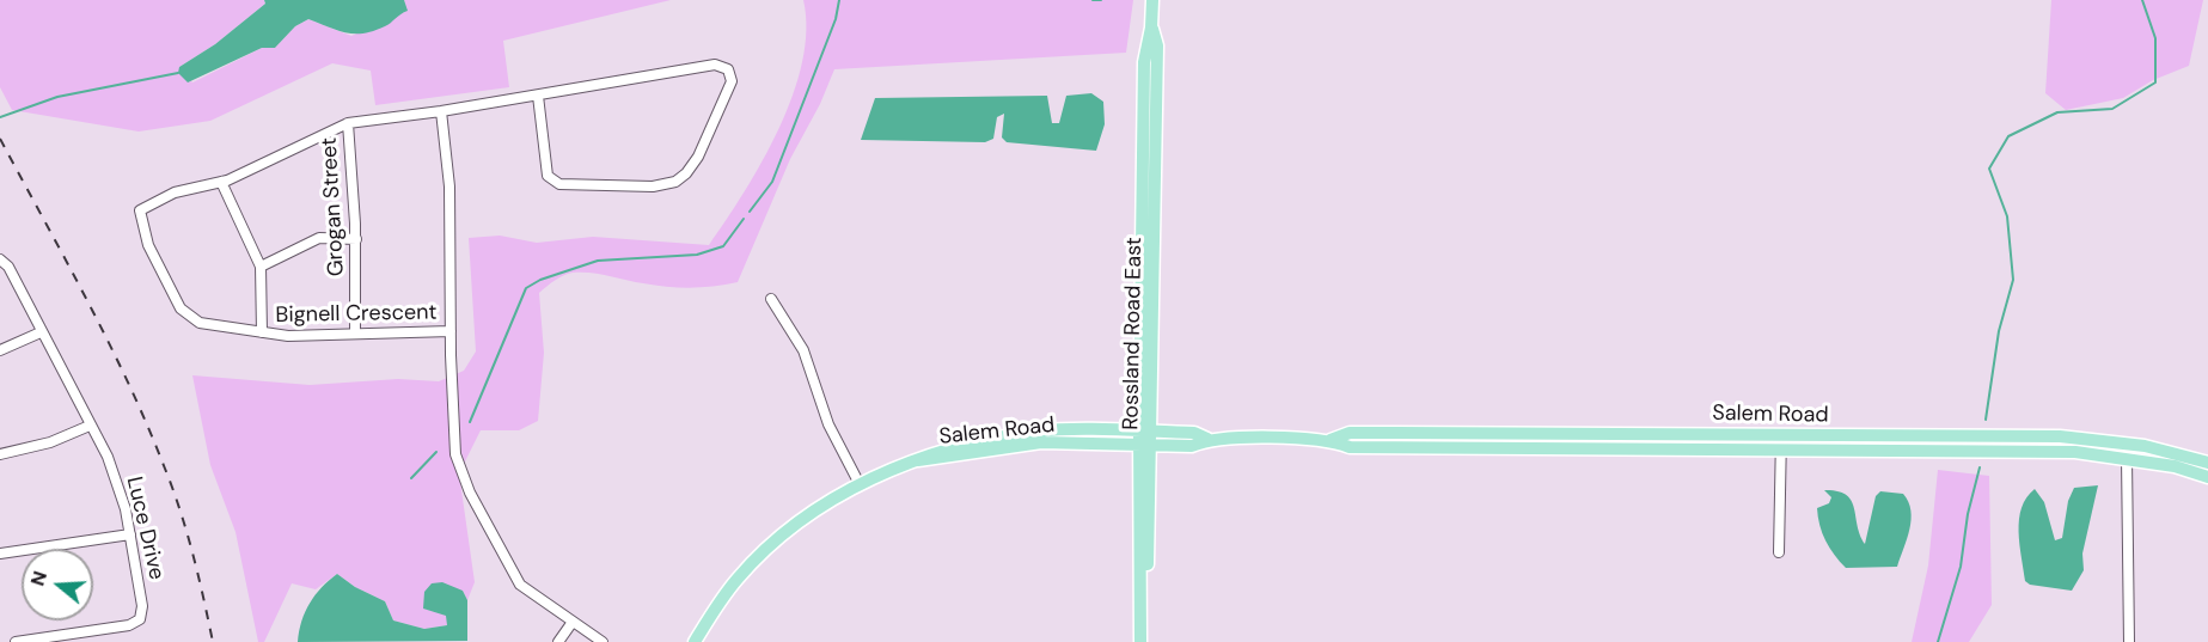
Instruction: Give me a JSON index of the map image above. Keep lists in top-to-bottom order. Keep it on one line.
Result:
{"streets":{"main road":["Rossland Road East","Salem Road"],"street":["Grogan Street","Bignell Crescent","Luce Drive"]},"crossings":[["Grogan Street","Bignell Crescent"],["Rossland Road East","Salem Road"]],"north":"left"}
